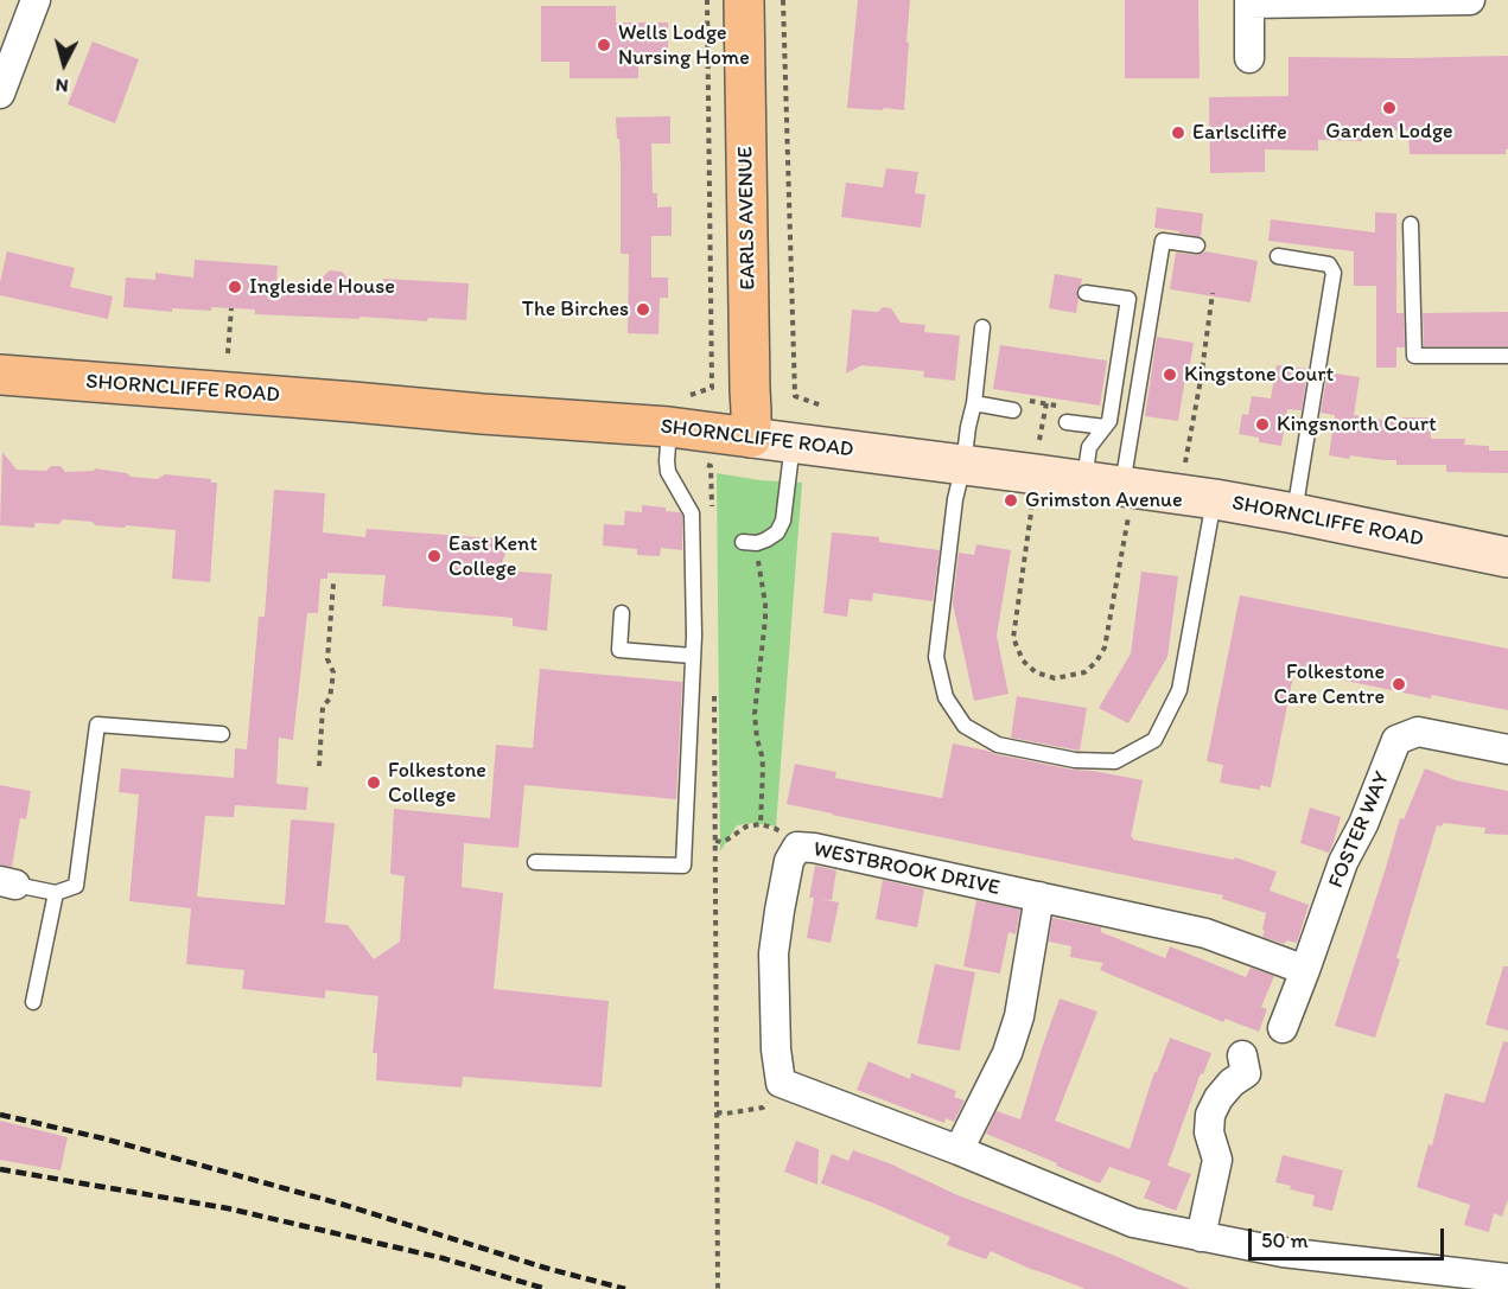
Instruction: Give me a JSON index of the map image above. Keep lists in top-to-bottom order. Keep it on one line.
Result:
{"streets":{"highway":["EARLS AVENUE","SHORNCLIFFE ROAD"],"street":["FOSTER WAY","WESTBROOK DRIVE"]},"crossings":[["EARLS AVENUE","SHORNCLIFFE ROAD"],["FOSTER WAY","WESTBROOK DRIVE"]],"places":["Wells Lodge Nursing Home","Garden Lodge","Earlscliffe","Ingleside House","The Birches","Kingstone Court","Kingsnorth Court","Grimston Avenue","East Kent College","Folkestone Care Centre","Folkestone College"],"scale_bar":"50 m","north":"bottom"}
